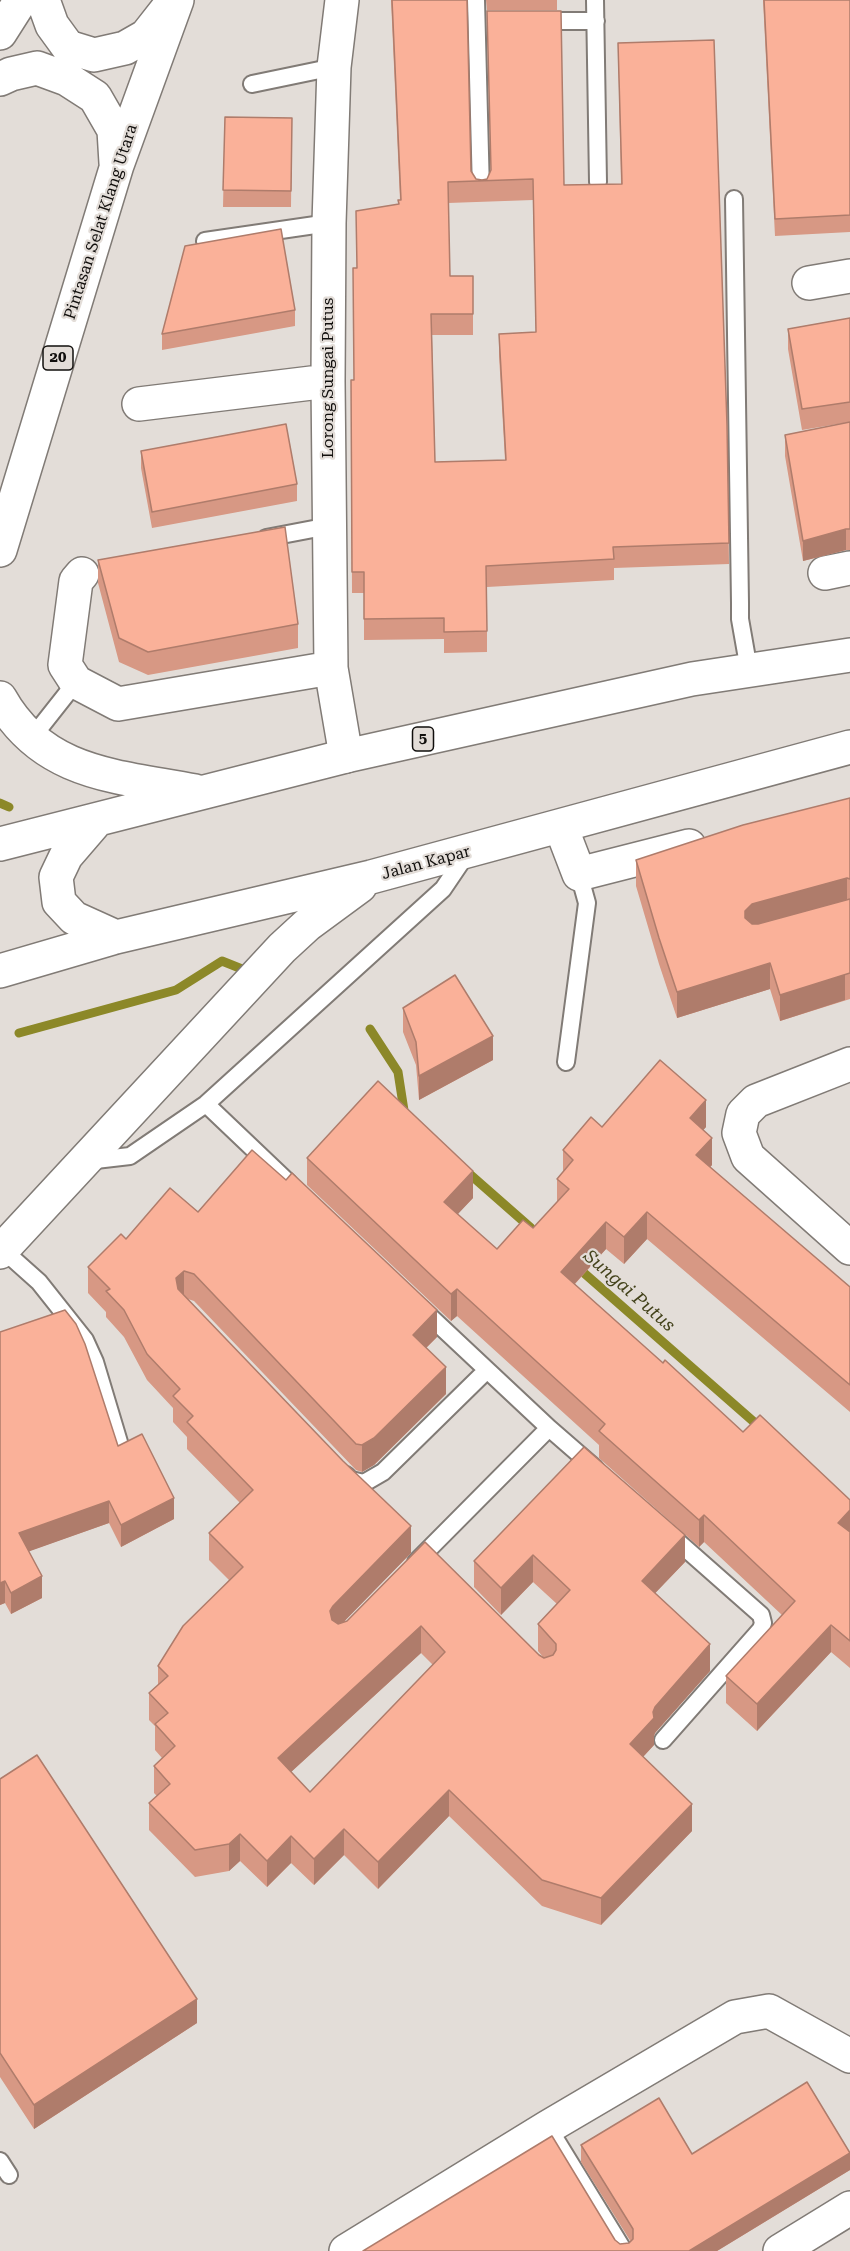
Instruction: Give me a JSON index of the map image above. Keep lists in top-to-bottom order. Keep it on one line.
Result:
{"streets":{"main road":["Pintasan Selat Klang Utara","20","Lorong Sungai Putus","5","Jalan Kapar"]},"crossings":[["Lorong Sungai Putus","5"]],"water":["Sungai Putus"]}
